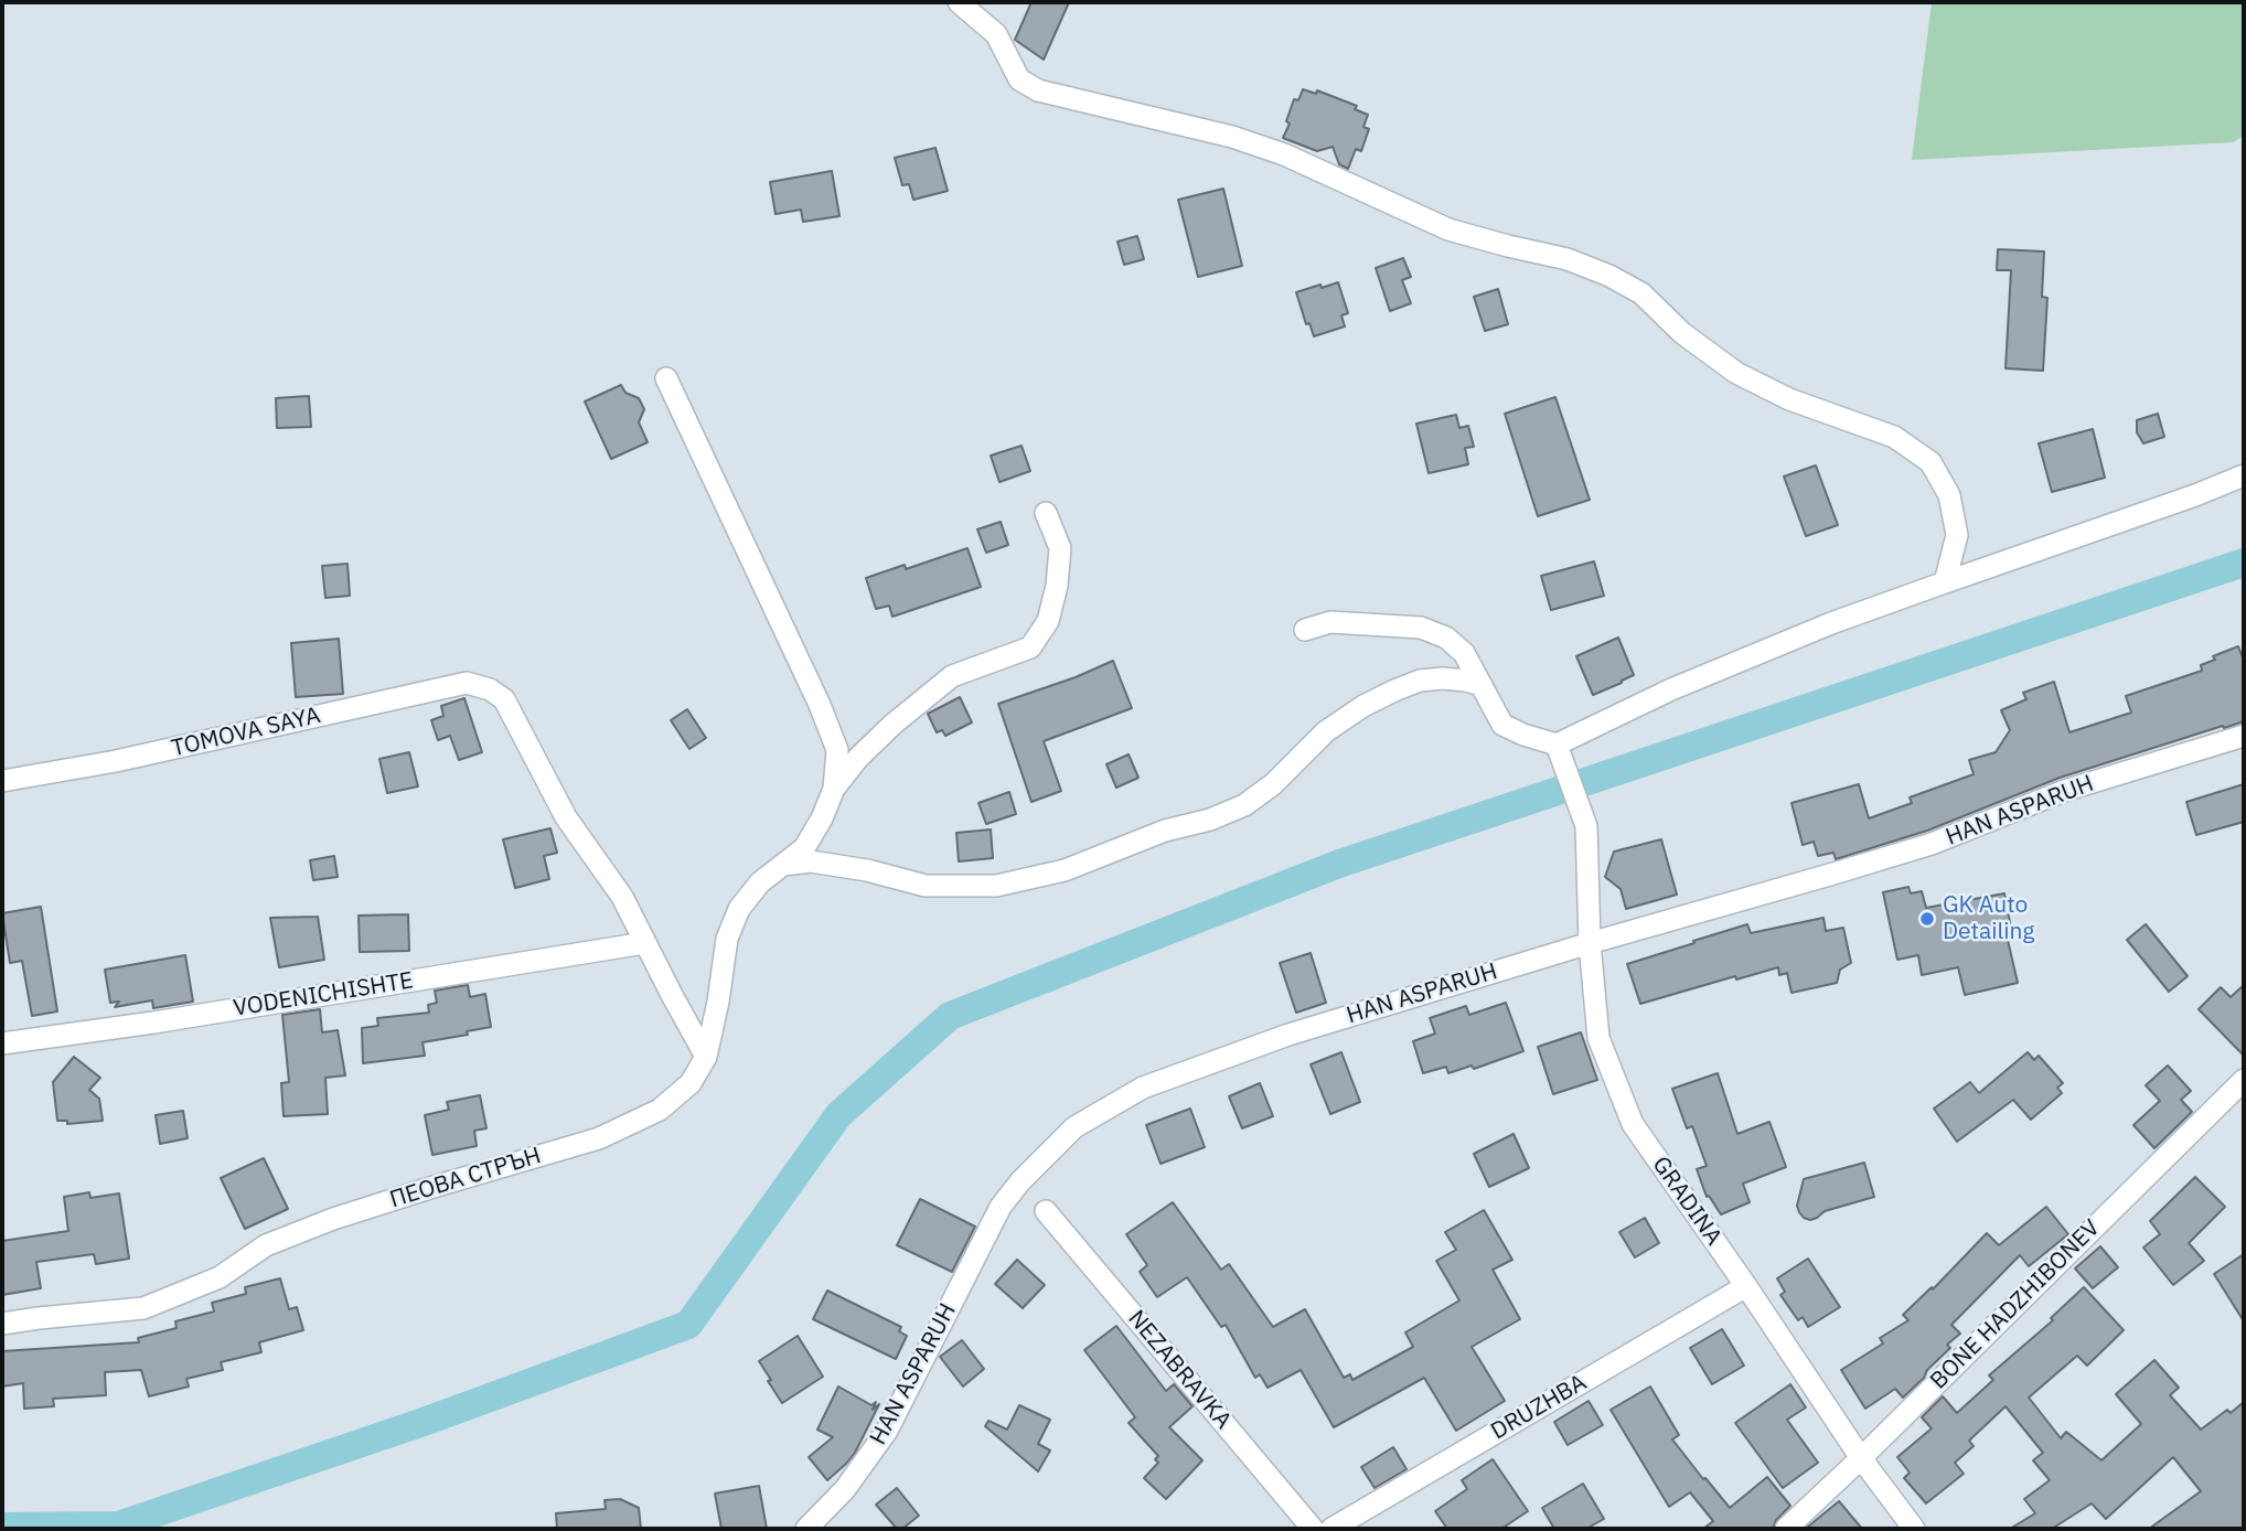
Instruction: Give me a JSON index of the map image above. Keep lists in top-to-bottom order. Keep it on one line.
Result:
{"streets":{"street":["TOMOVA SAYA","HAN ASPARUH","VODENICHISHTE","ПЕОВА СТРЪН","GRADINA","BONE HADZHIBONEV","NEZABRAVKA","DRUZHBA"]},"crossings":[["TOMOVA SAYA","VODENICHISHTE"],["HAN ASPARUH","GRADINA"],["GRADINA","BONE HADZHIBONEV"],["GRADINA","DRUZHBA"]],"places":["GK Auto Detailing"]}
